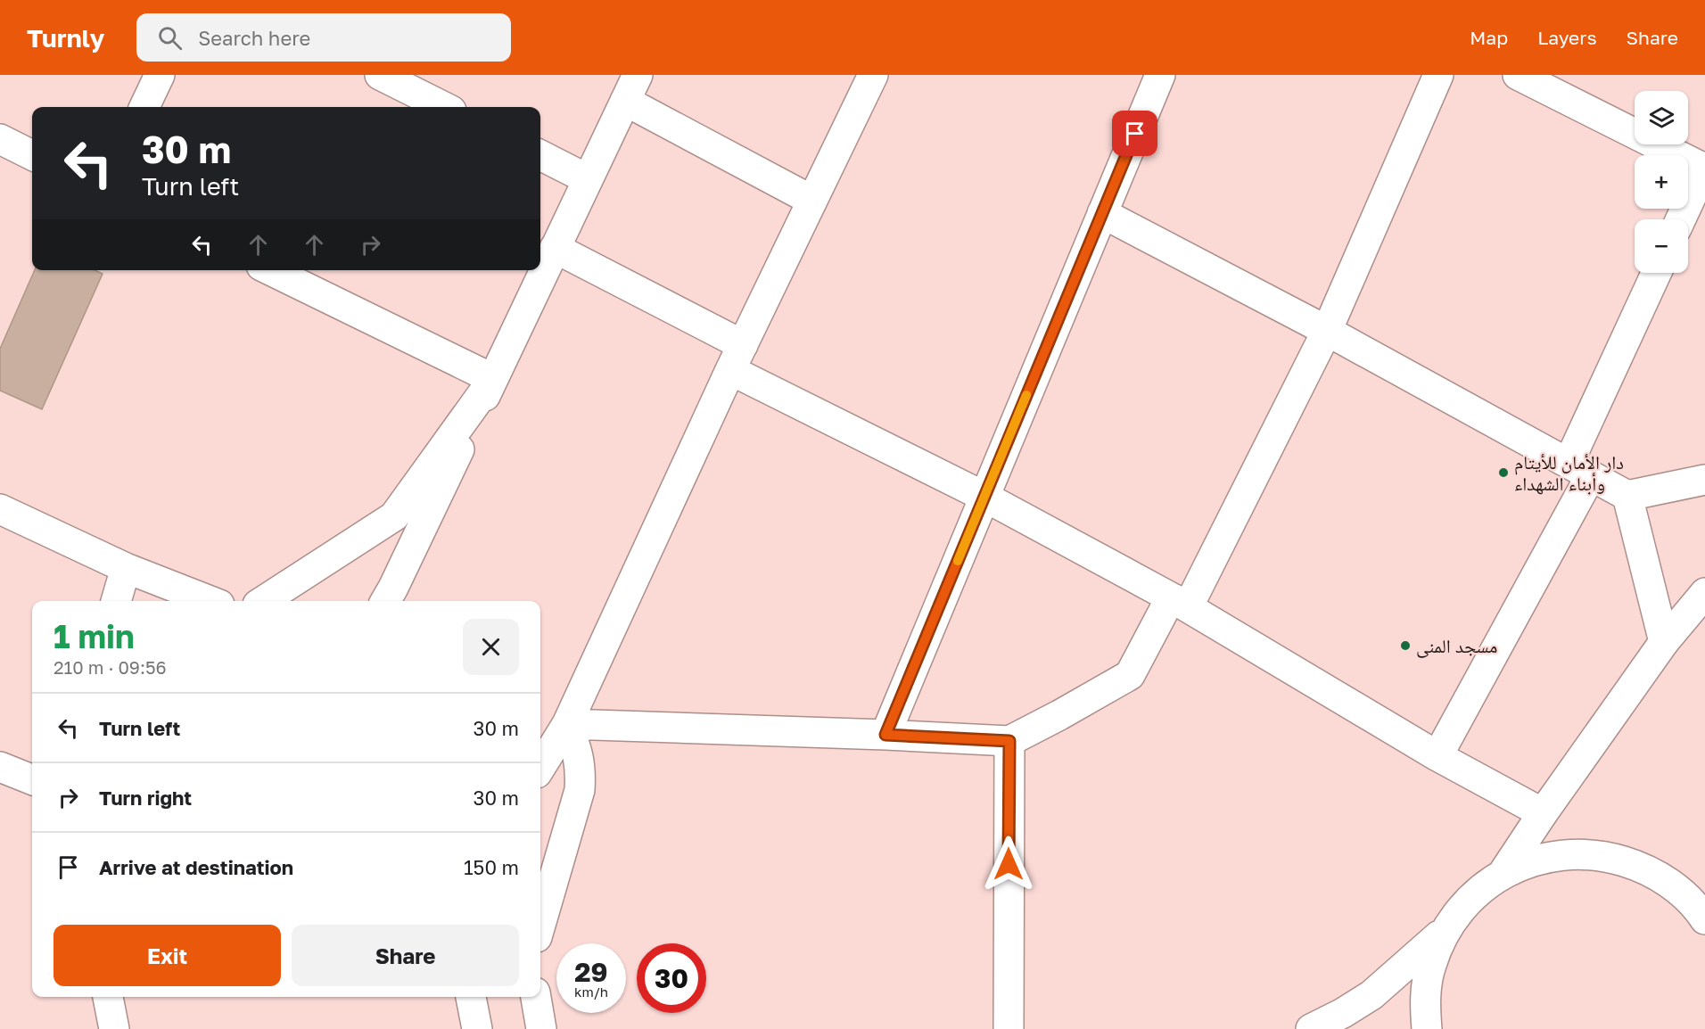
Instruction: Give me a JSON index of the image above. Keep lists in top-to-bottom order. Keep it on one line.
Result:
{"places":["دار الأمان للأيتام وأبناء الشهداء","مسجد المنى"],"page":{"header":"Turnly","search":"Search here","nav":["Map","Layers","Share"],"map_buttons":["+","−"],"turn":["30 m","Turn left"],"heading":["1 min","210 m · 09:56"],"list":[{"name":"Turn left","value":"30 m"},{"name":"Turn right","value":"30 m"},{"name":"Arrive at destination","value":"150 m"}],"buttons":["Exit","Share"],"speed":"29 km/h","limit":"30"}}
